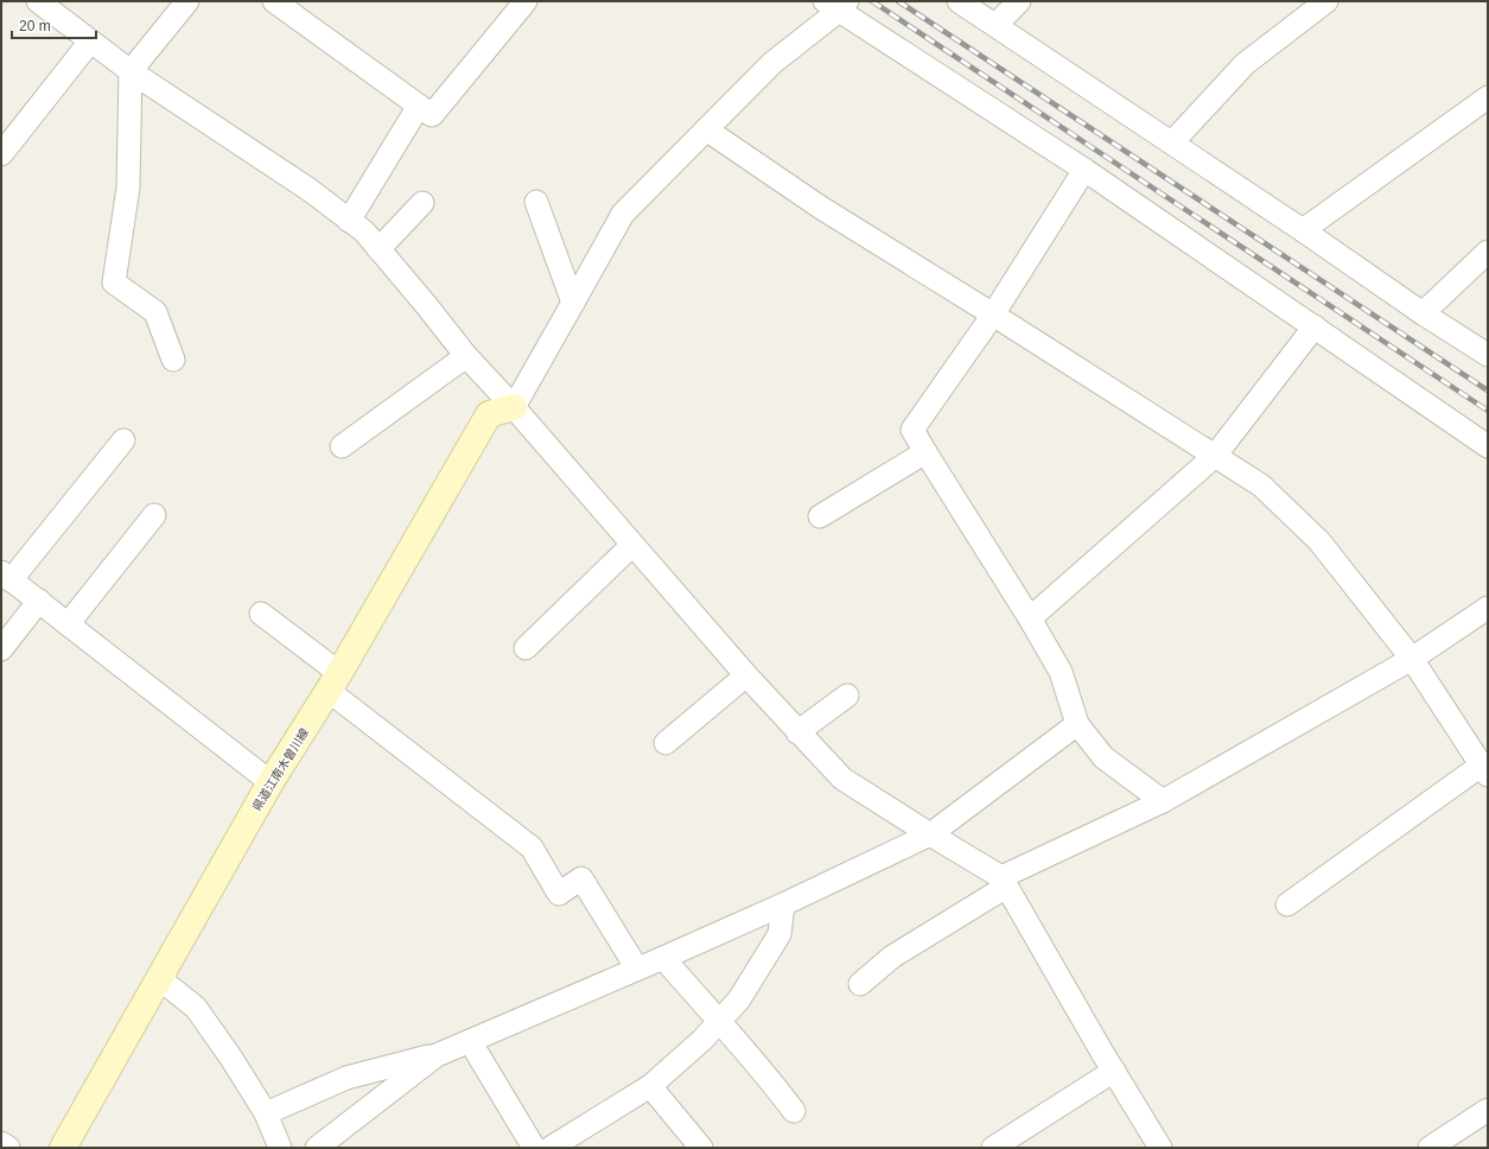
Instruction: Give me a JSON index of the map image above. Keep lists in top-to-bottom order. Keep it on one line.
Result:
{"streets":{"main road":["県道江南木曽川線"]},"scale_bar":"20 m"}
